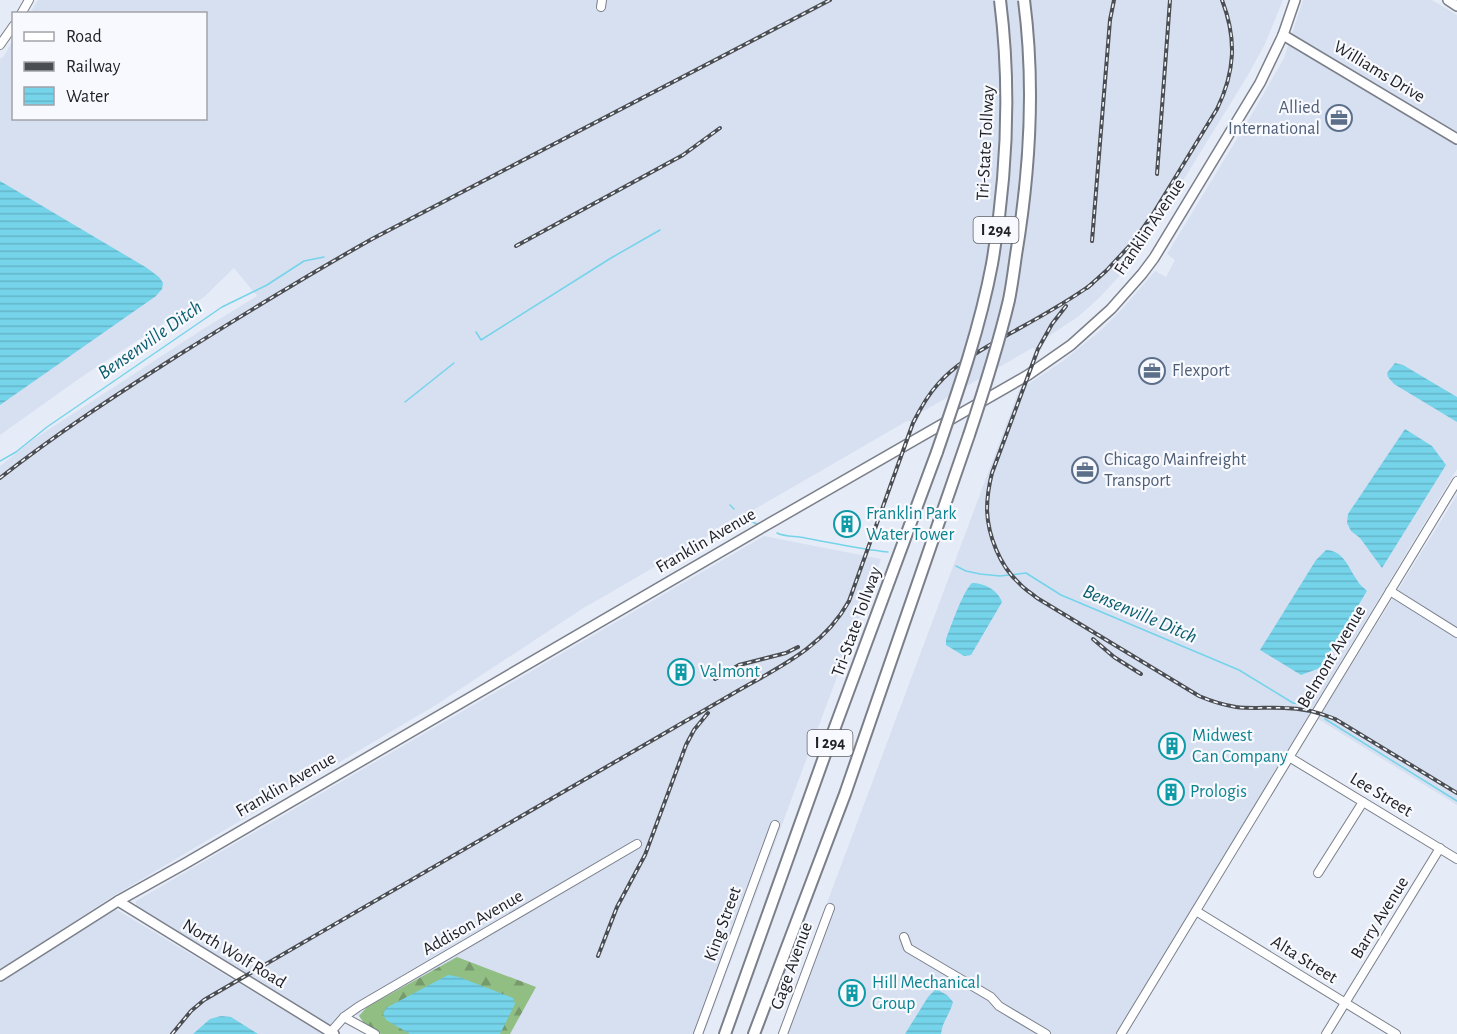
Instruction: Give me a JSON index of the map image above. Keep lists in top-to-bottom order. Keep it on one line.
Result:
{"streets":{"highway":["Tri-State Tollway","I 294"],"main road":["Williams Drive","Franklin Avenue","North Wolf Road"],"street":["Belmont Avenue","Lee Street","Barry Avenue","Addison Avenue","King Street","Alta Street","Gage Avenue"]},"crossings":[["Williams Drive","Franklin Avenue"],["Franklin Avenue","North Wolf Road"],["Belmont Avenue","Lee Street"],["Belmont Avenue","Alta Street"],["Lee Street","Barry Avenue"],["Barry Avenue","Alta Street"],["Addison Avenue","North Wolf Road"]],"water":["Bensenville Ditch"],"places":{"office":["Allied International","Flexport","Chicago Mainfreight Transport"],"building":["Franklin Park Water Tower","Valmont","Midwest Can Company","Prologis","Hill Mechanical Group"]},"legend":["Road","Railway","Water"]}
